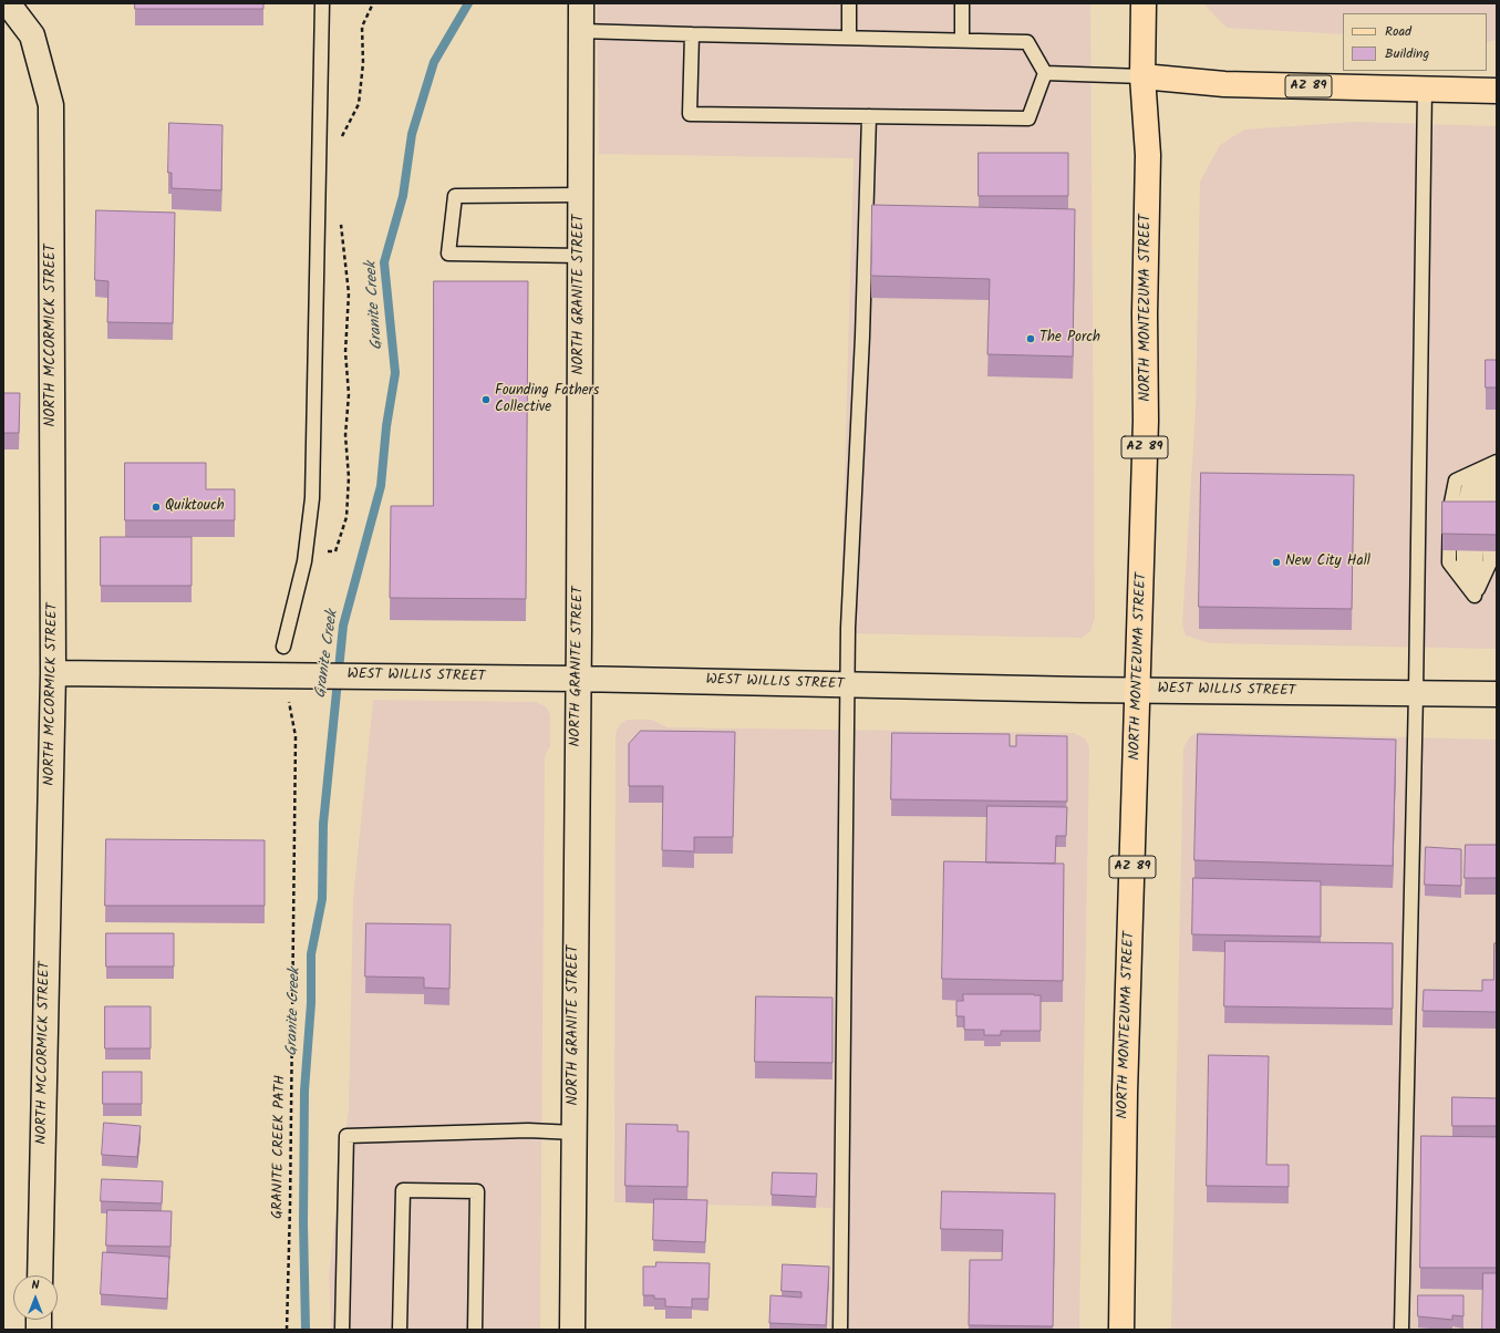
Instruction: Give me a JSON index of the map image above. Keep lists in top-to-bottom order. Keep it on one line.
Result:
{"streets":{"main road":["AZ 89","NORTH MONTEZUMA STREET"],"street":["NORTH GRANITE STREET","NORTH MCCORMICK STREET","WEST WILLIS STREET"],"path":["GRANITE CREEK PATH"]},"crossings":[["AZ 89","NORTH MONTEZUMA STREET"],["NORTH GRANITE STREET","WEST WILLIS STREET"],["NORTH MONTEZUMA STREET","WEST WILLIS STREET"],["NORTH MCCORMICK STREET","WEST WILLIS STREET"]],"water":["Granite Creek"],"places":["The Porch","Founding Fathers Collective","Quiktouch","New City Hall"],"legend":["Road","Building"],"north":"top"}
